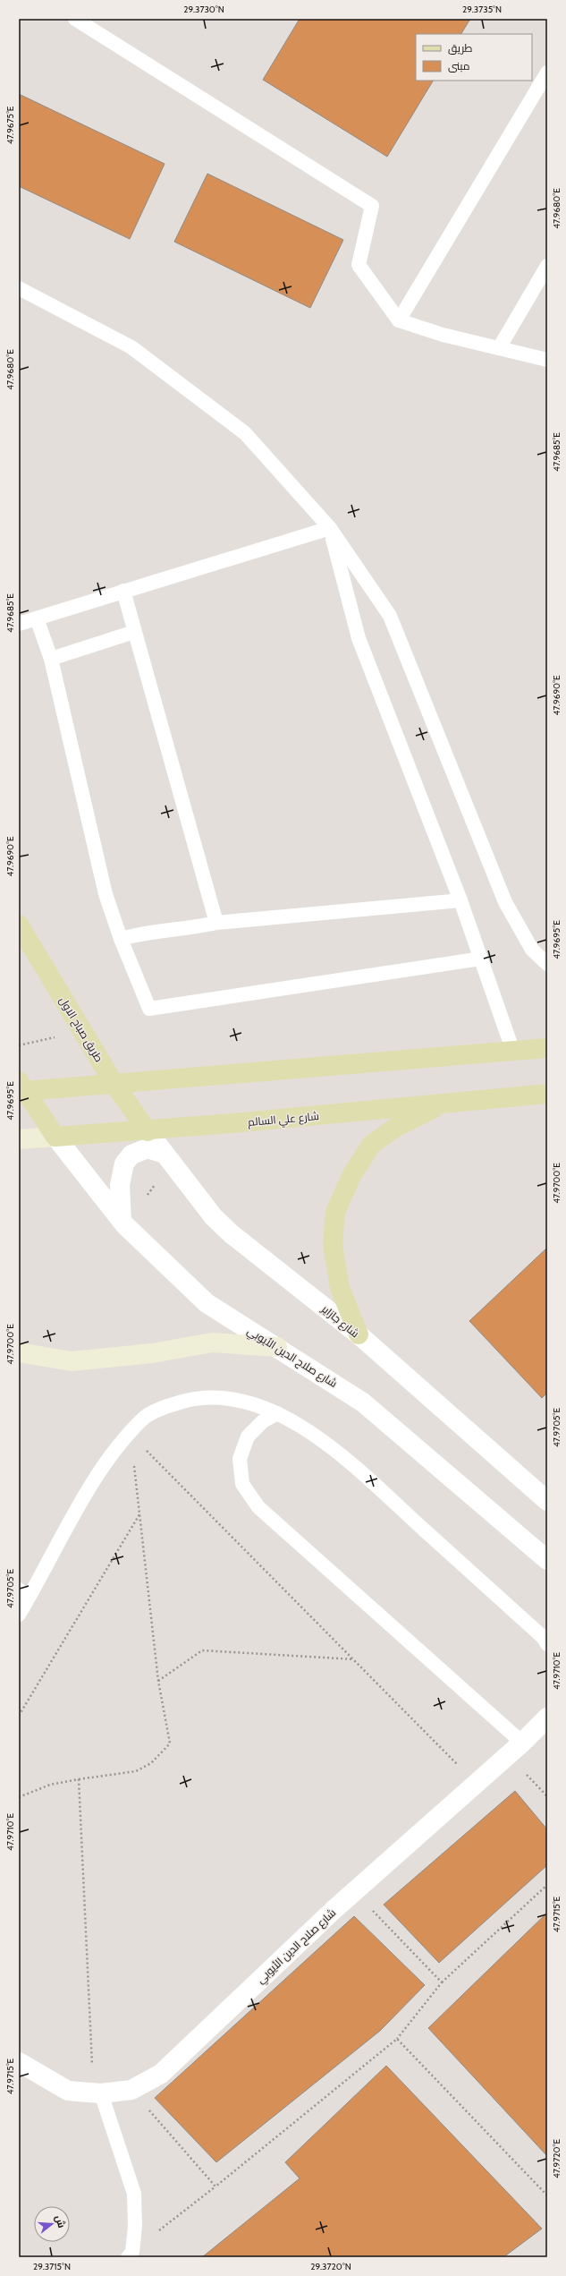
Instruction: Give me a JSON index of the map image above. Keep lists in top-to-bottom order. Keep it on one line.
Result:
{"streets":{"main road":["طريق صباح الاول","شارع علي السالم"],"street":["شارع جازاير","شارع صلاح الدين الأيوبي"]},"crossings":[["طريق صباح الاول","شارع علي السالم"],["طريق صباح الاول","شارع جازاير"],["شارع علي السالم","شارع جازاير"],["شارع علي السالم","شارع صلاح الدين الأيوبي"]],"legend":["طريق","مبنى"],"north":"right","coordinates":["29.3730°N","29.3735°N","47.9675°E","47.9680°E","47.9685°E","47.9690°E","47.9695°E","47.9700°E","47.9705°E","47.9710°E","47.9715°E","47.9720°E","29.3715°N","29.3720°N"]}
